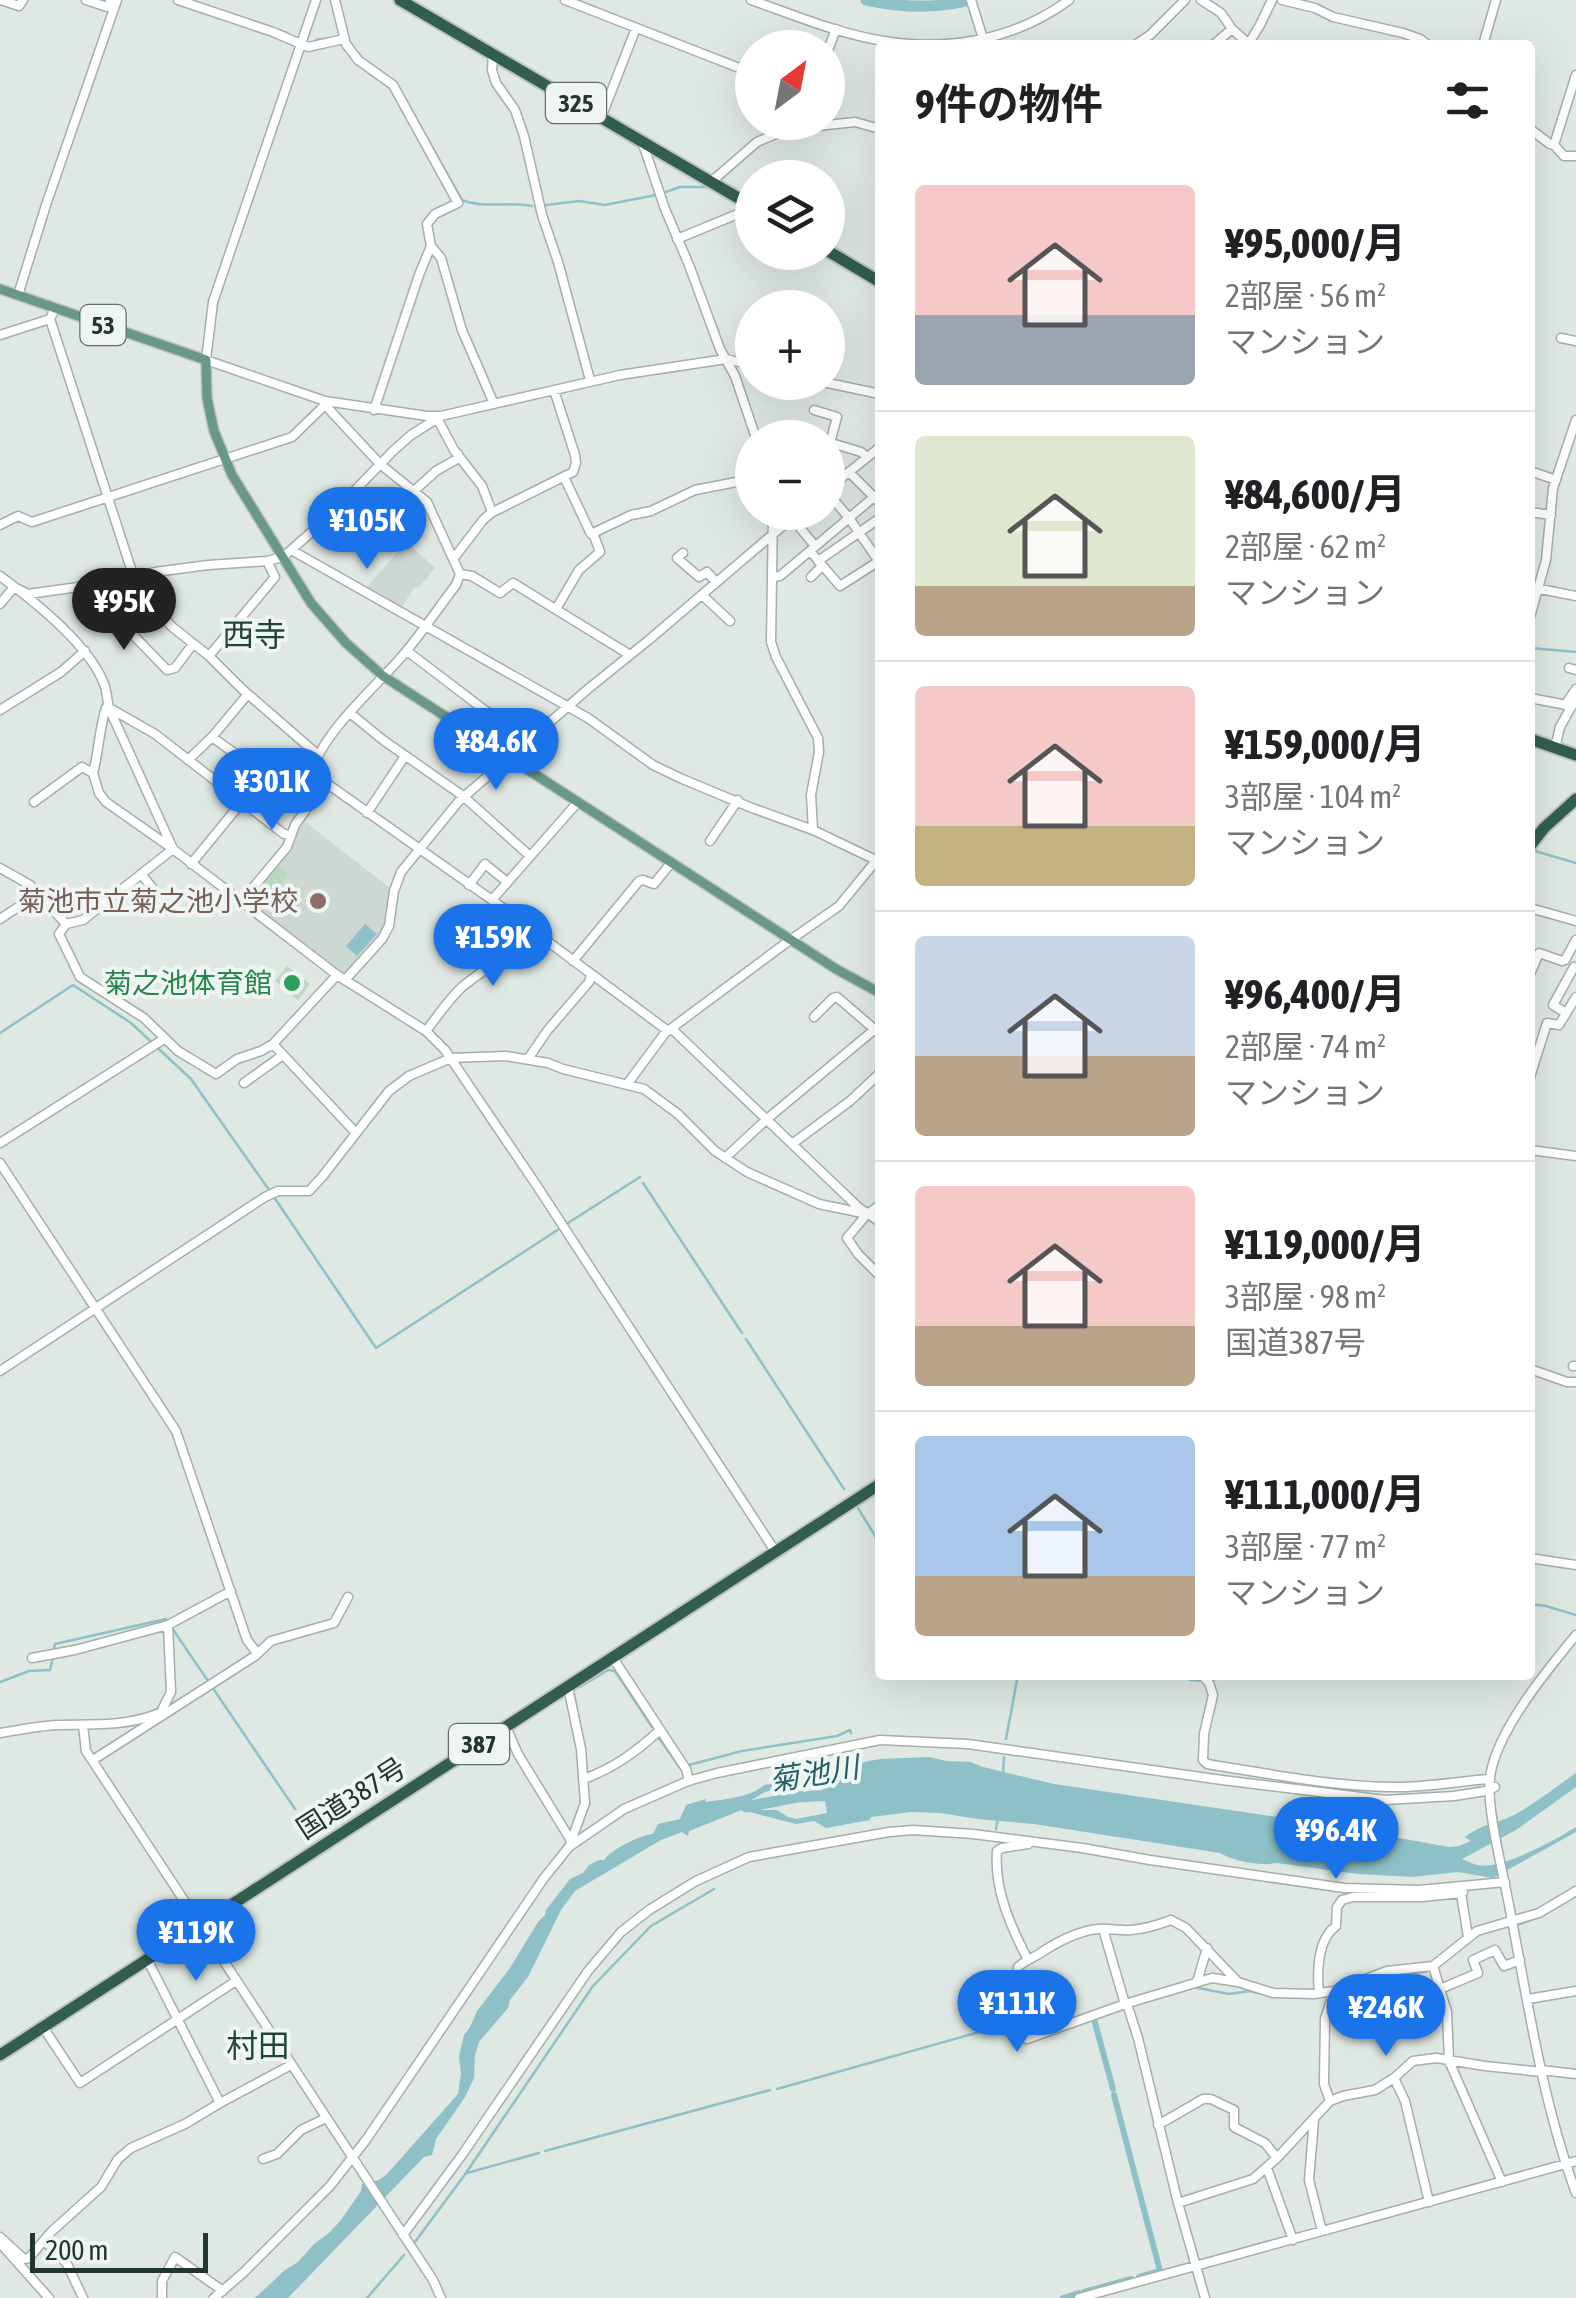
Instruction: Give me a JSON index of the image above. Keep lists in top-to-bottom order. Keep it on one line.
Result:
{"streets":{"highway":["325","387","国道387号"],"main road":["53"]},"districts":["西寺","村田"],"water":["菊池川"],"places":["菊池市立菊之池小学校","菊之池体育館"],"scale_bar":"200 m","north":"top right","page":{"map_buttons":["+","−"],"heading":"9件の物件","list":[{"name":"¥95,000/月","note":"2部屋 · 56 m² · マンション"},{"name":"¥84,600/月","note":"2部屋 · 62 m² · マンション"},{"name":"¥159,000/月","note":"3部屋 · 104 m² · マンション"},{"name":"¥96,400/月","note":"2部屋 · 74 m² · マンション"},{"name":"¥119,000/月","note":"3部屋 · 98 m² · 国道387号"},{"name":"¥111,000/月","note":"3部屋 · 77 m² · マンション"}],"price":["¥105K","¥95K","¥84.6K","¥301K","¥159K","¥96.4K","¥119K","¥111K","¥246K"],"scale":"200 m"}}
